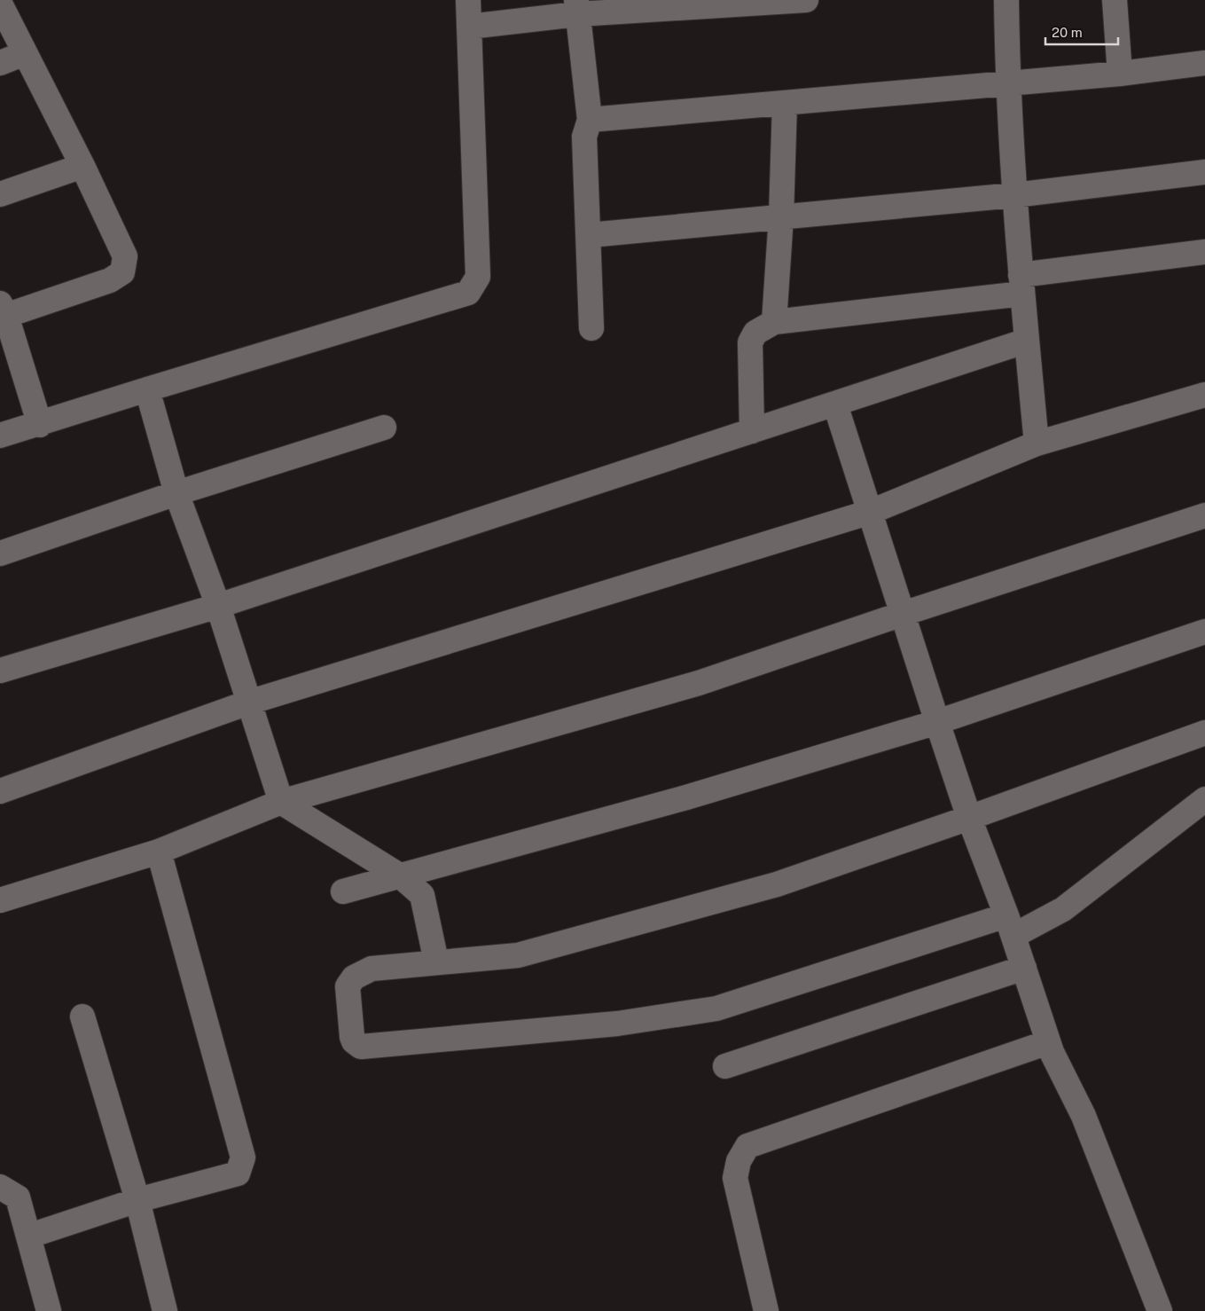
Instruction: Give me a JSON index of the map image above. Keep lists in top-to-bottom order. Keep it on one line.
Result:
{"scale_bar":"20 m"}
